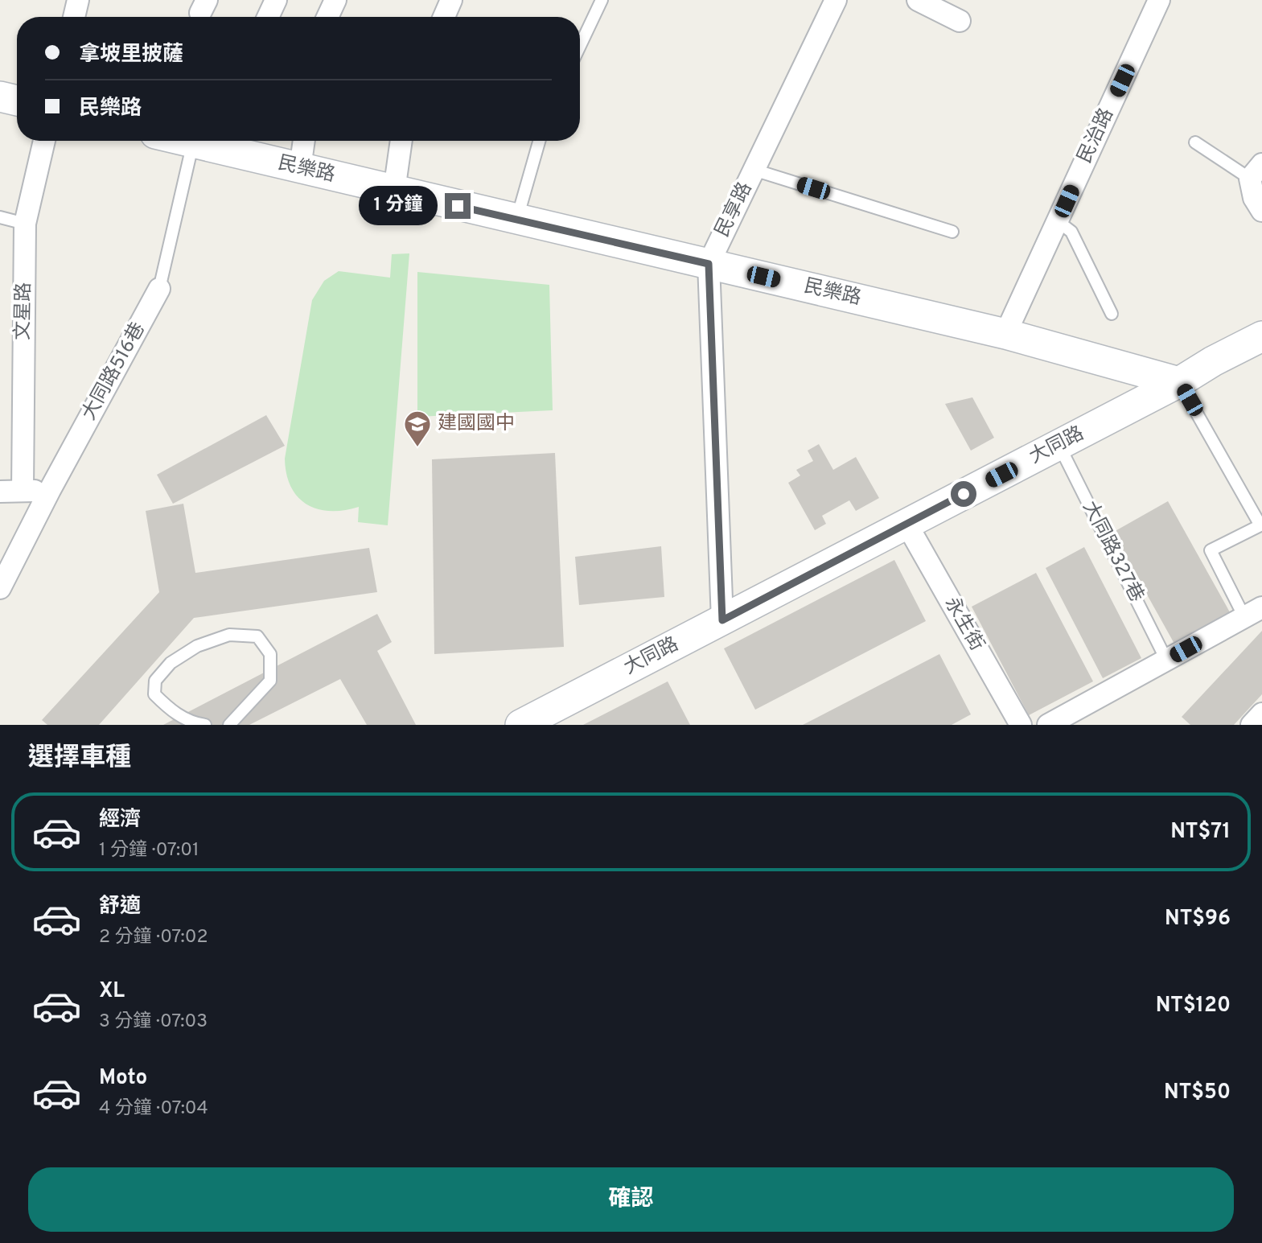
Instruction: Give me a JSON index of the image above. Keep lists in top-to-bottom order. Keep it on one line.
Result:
{"streets":{"main road":["民樂路","大同路"],"street":["民治路","民享路","文星路","大同路516巷","永生街"],"lane":["大同路327巷"]},"crossings":[["民治路","民樂路"],["民樂路","民享路"],["民樂路","大同路516巷"],["民樂路","大同路"],["民享路","大同路"],["大同路","大同路327巷"],["大同路","永生街"]],"places":{"school or university":["建國國中"]},"page":{"banner":["拿坡里披薩","民樂路"],"bubble":"1 分鐘","heading":"選擇車種","list":[{"name":"經濟","note":"1 分鐘 · 07:01","value":"NT$71"},{"name":"舒適","note":"2 分鐘 · 07:02","value":"NT$96"},{"name":"XL","note":"3 分鐘 · 07:03","value":"NT$120"},{"name":"Moto","note":"4 分鐘 · 07:04","value":"NT$50"}],"buttons":"確認"}}
